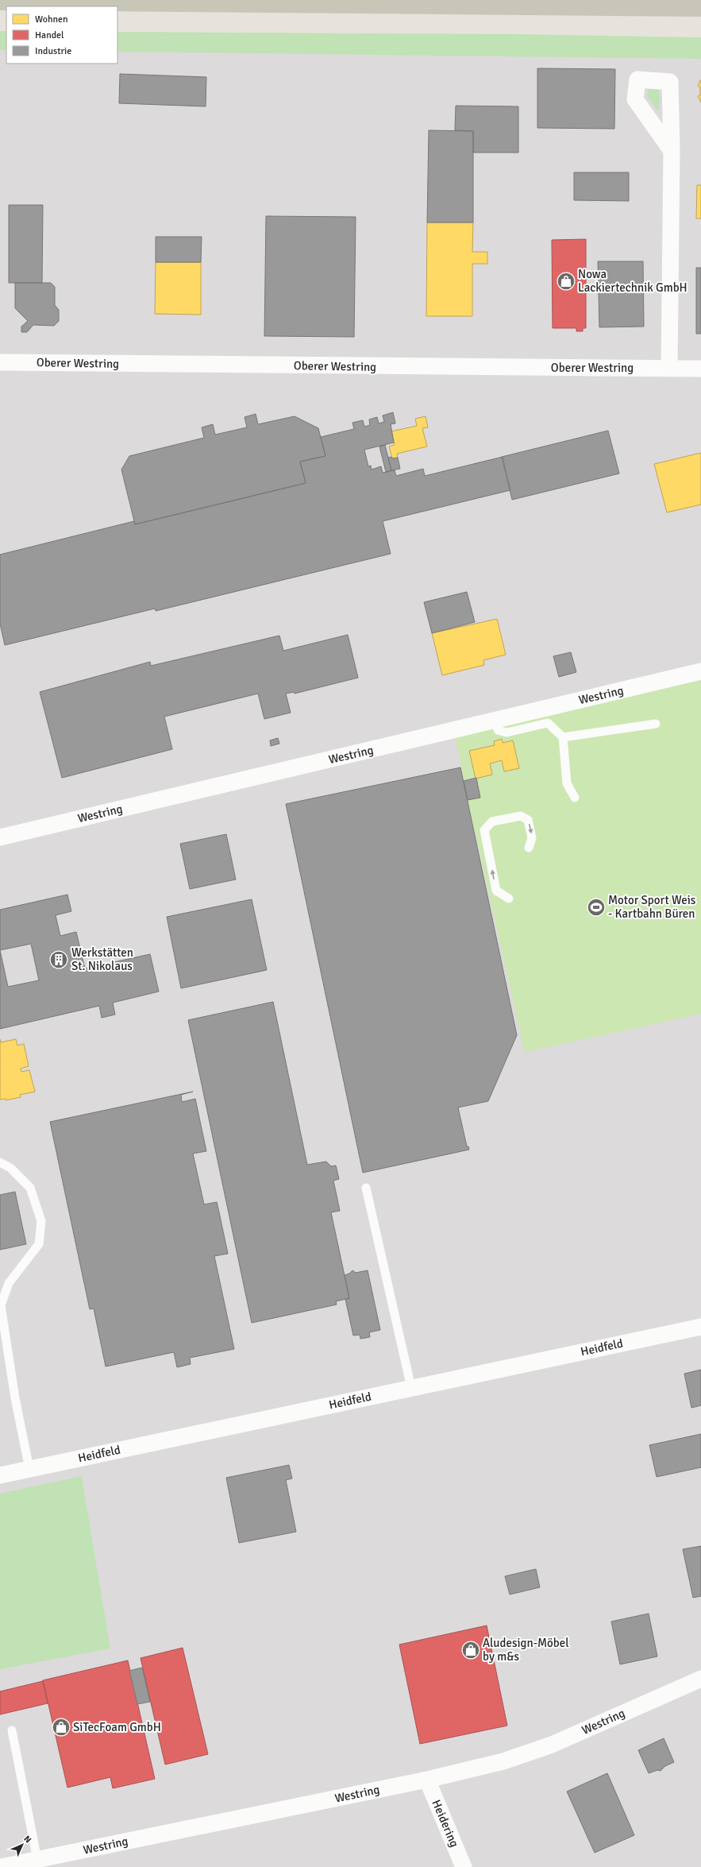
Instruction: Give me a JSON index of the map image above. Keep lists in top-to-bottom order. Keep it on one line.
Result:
{"streets":{"street":["Oberer Westring","Westring","Heidfeld","Heidering"]},"crossings":[["Westring","Heidering"]],"places":{"shop":["Nowa Lackiertechnik GmbH","Aludesign-Möbel by m&s","SiTecFoam GmbH"],"sports":["Motor Sport Weis - Kartbahn Büren"],"building":["Werkstätten St. Nikolaus"]},"legend":["Wohnen","Handel","Industrie"],"north":"top right"}
